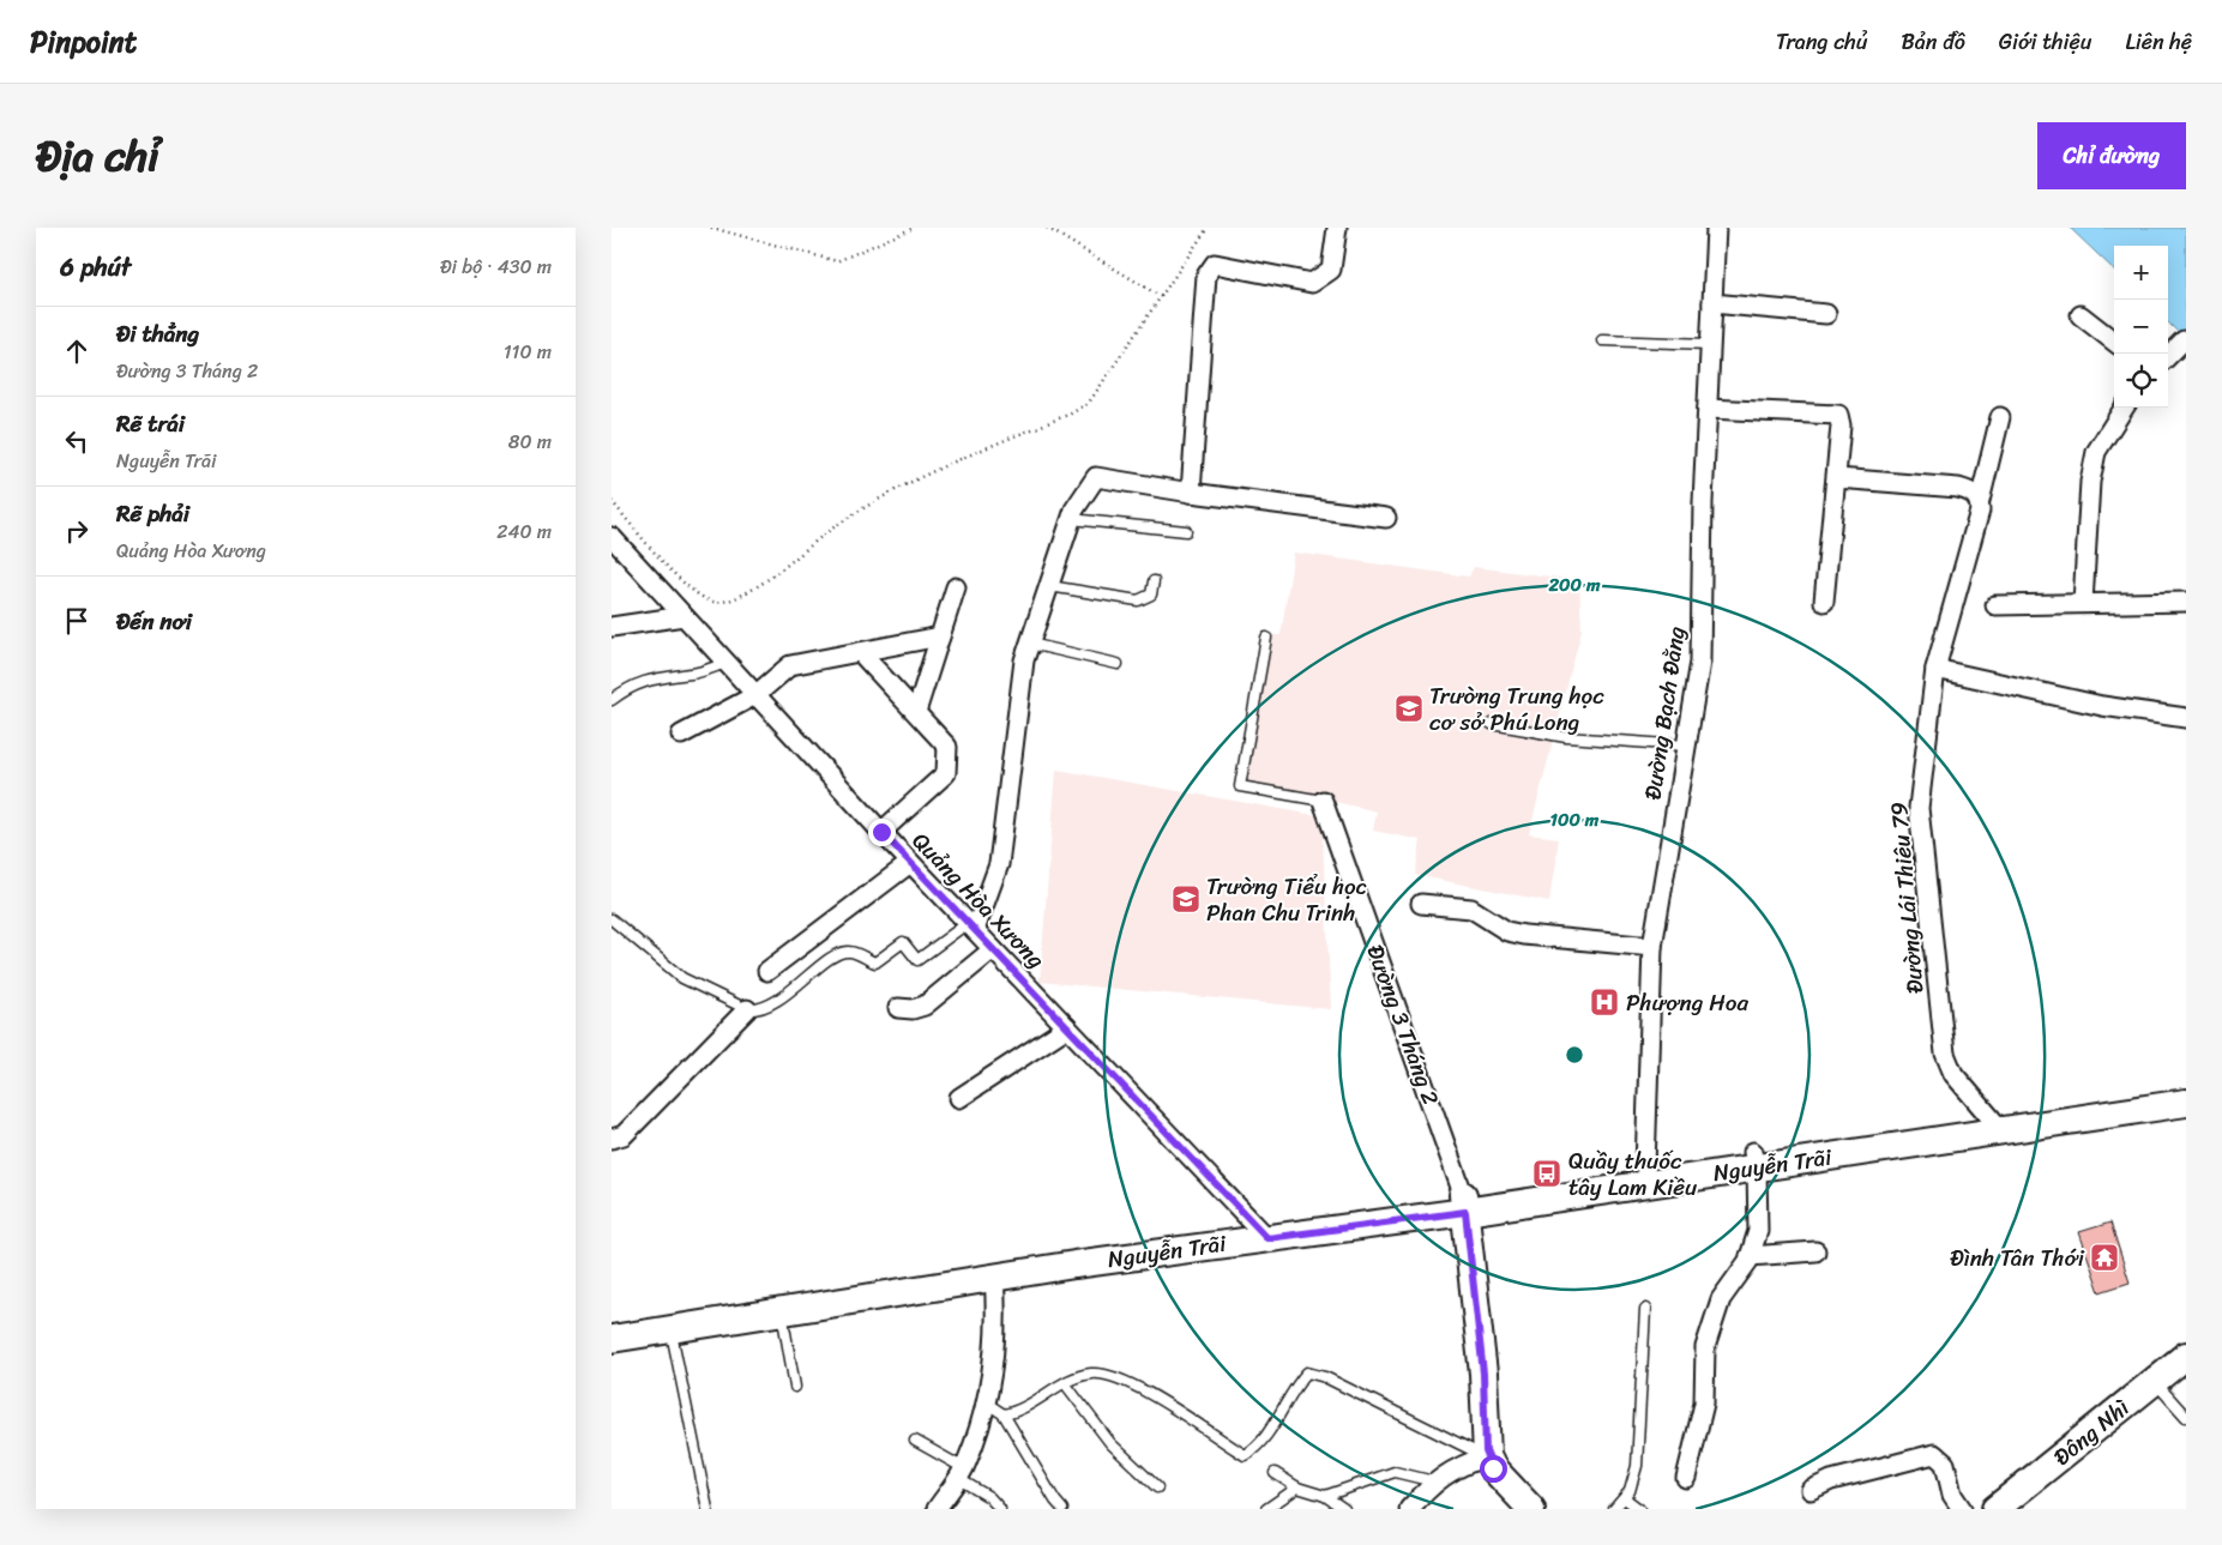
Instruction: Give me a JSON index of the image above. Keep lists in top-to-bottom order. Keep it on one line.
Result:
{"streets":{"main road":["Đường 3 Tháng 2","Nguyễn Trãi","Đông Nhì"],"street":["Đường Bạch Đằng","Đường Lái Thiêu 79","Quảng Hòa Xương"]},"crossings":[["Đường Bạch Đằng","Nguyễn Trãi"],["Đường Lái Thiêu 79","Nguyễn Trãi"],["Quảng Hòa Xương","Nguyễn Trãi"],["Đường 3 Tháng 2","Nguyễn Trãi"]],"places":{"school or university":["Trường Trung học cơ sở Phú Long","Trường Tiểu học Phan Chu Trinh"],"hospital":["Phượng Hoa"],"bus stop":["Quầy thuốc tây Lam Kiều"],"temple":["Đình Tân Thới"]},"page":{"header":"Pinpoint","nav":["Trang chủ","Bản đồ","Giới thiệu","Liên hệ"],"title":"Địa chỉ","buttons":"Chỉ đường","heading":["6 phút","Đi bộ · 430 m"],"map_buttons":["+","−"],"list":[["Đi thẳng","Đường 3 Tháng 2","110 m"],["Rẽ trái","Nguyễn Trãi","80 m"],["Rẽ phải","Quảng Hòa Xương","240 m"],"Đến nơi"]},"rings":["200 m","100 m"]}
